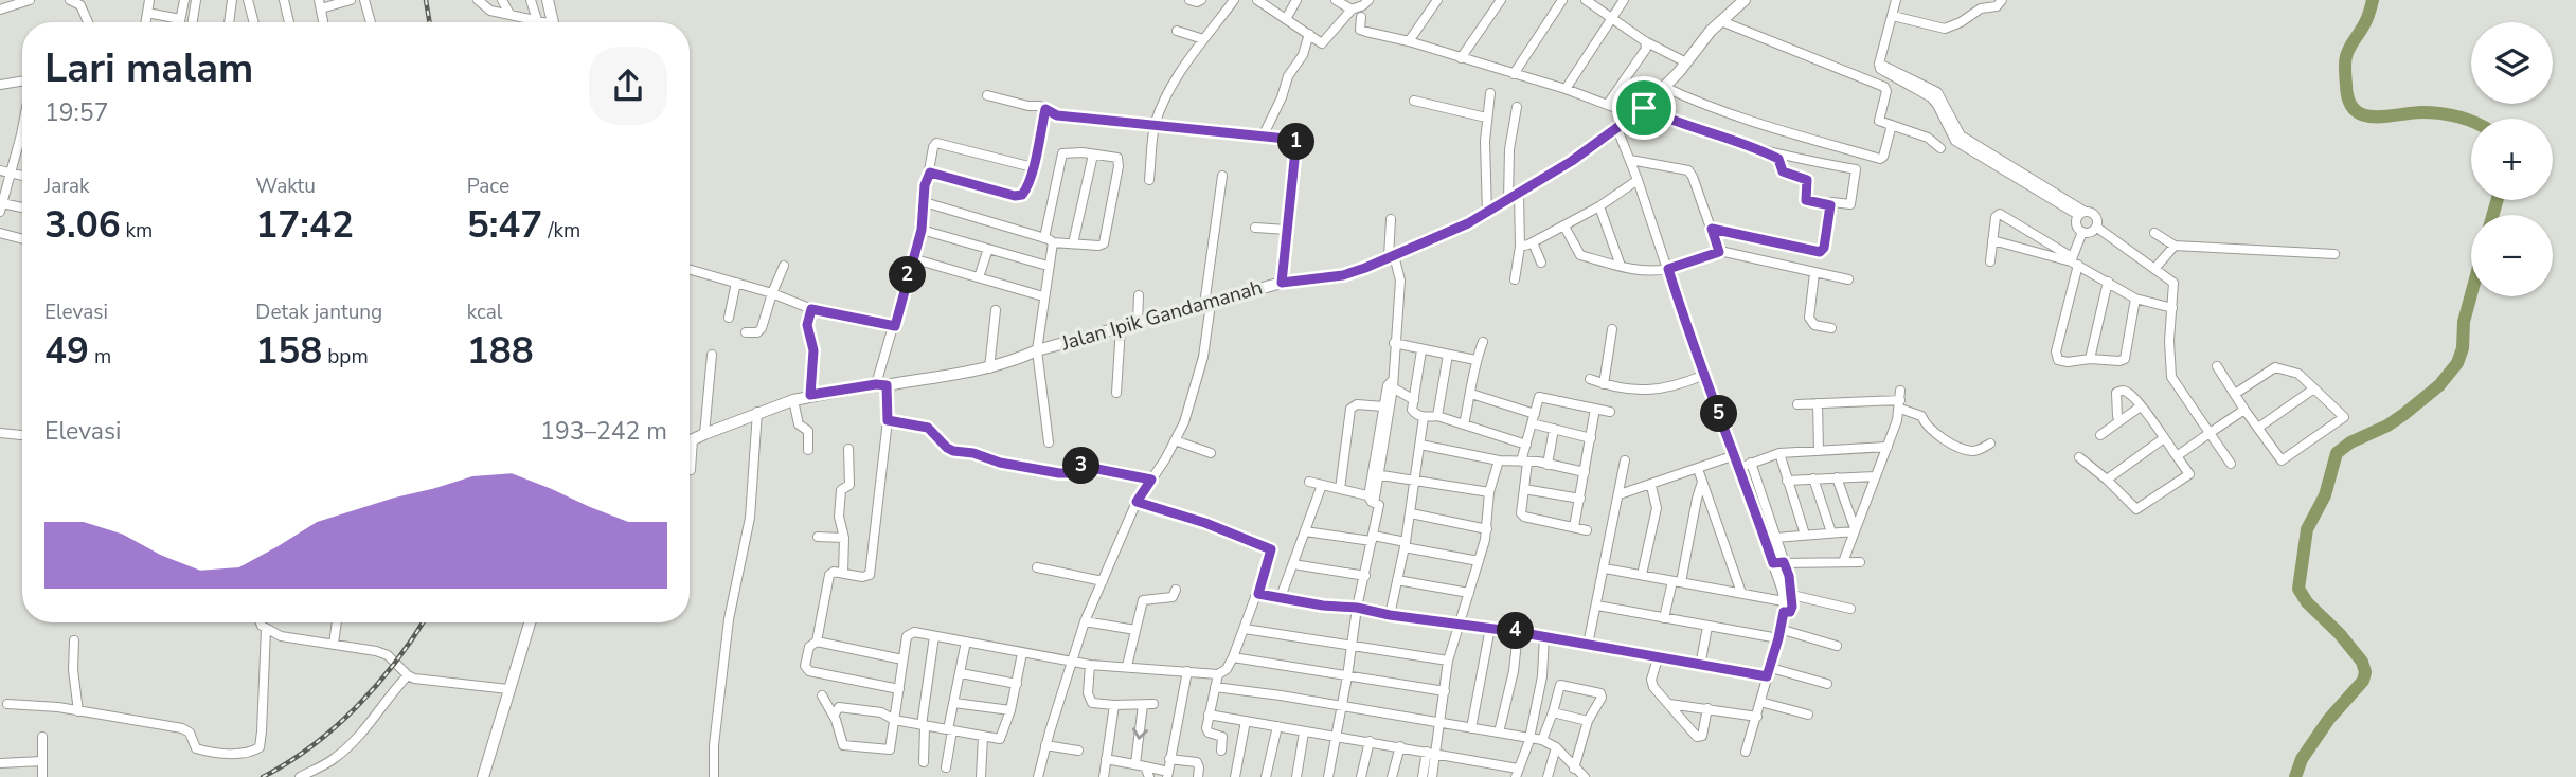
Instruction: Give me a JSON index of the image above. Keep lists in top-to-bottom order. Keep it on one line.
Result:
{"streets":{"street":["Jalan Ipik Gandamanah"]},"page":{"map_buttons":["+","−"],"heading":["Lari malam","19:57"],"pins":["1","2","5","3","4"],"stats":[["Jarak","3.06 km"],["Waktu","17:42"],["Pace","5:47 /km"],["Elevasi","49 m"],["Detak jantung","158 bpm"],["kcal","188"]],"chart":["Elevasi","193–242 m"]}}
